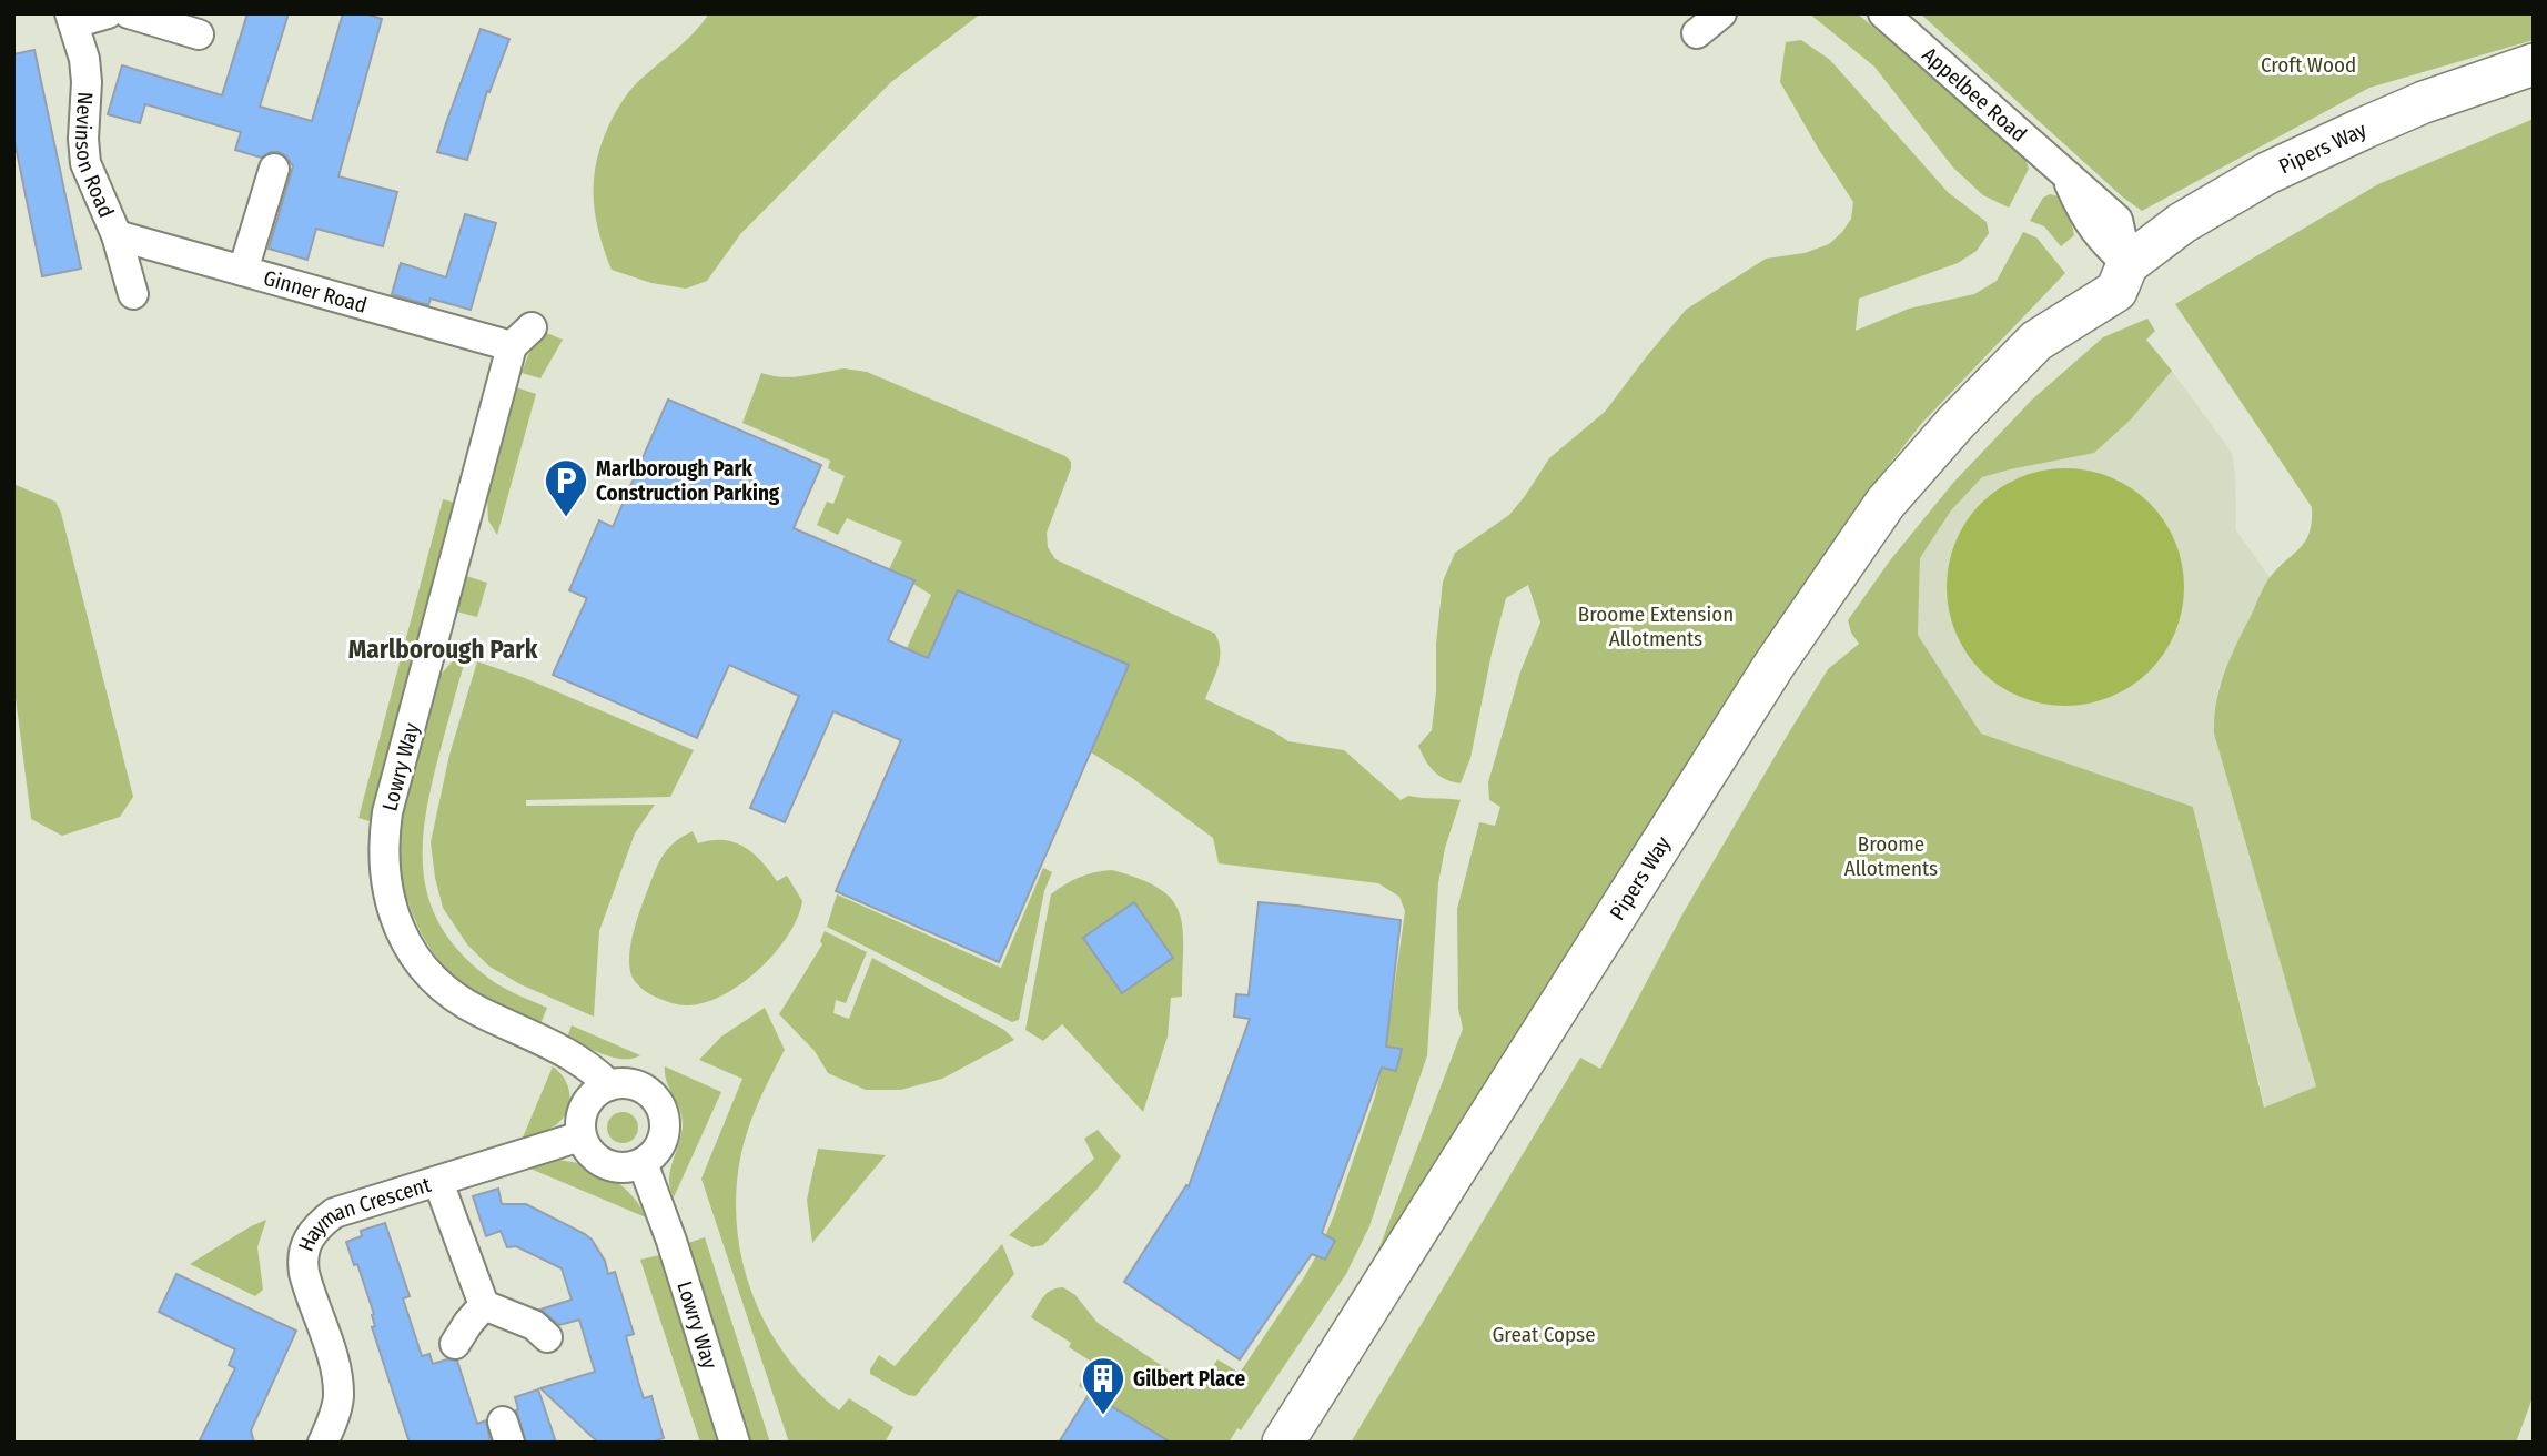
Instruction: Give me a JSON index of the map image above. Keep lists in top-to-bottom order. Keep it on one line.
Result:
{"streets":{"main road":["Pipers Way"],"street":["Appelbee Road","Nevinson Road","Ginner Road","Lowry Way","Hayman Crescent"]},"crossings":[["Appelbee Road","Pipers Way"],["Nevinson Road","Ginner Road"],["Ginner Road","Lowry Way"],["Lowry Way","Hayman Crescent"]],"districts":["Marlborough Park"],"parks":["Croft Wood","Broome Extension Allotments","Broome Allotments","Great Copse"],"places":{"parking":["Marlborough Park Construction Parking"],"building":["Gilbert Place"]}}
